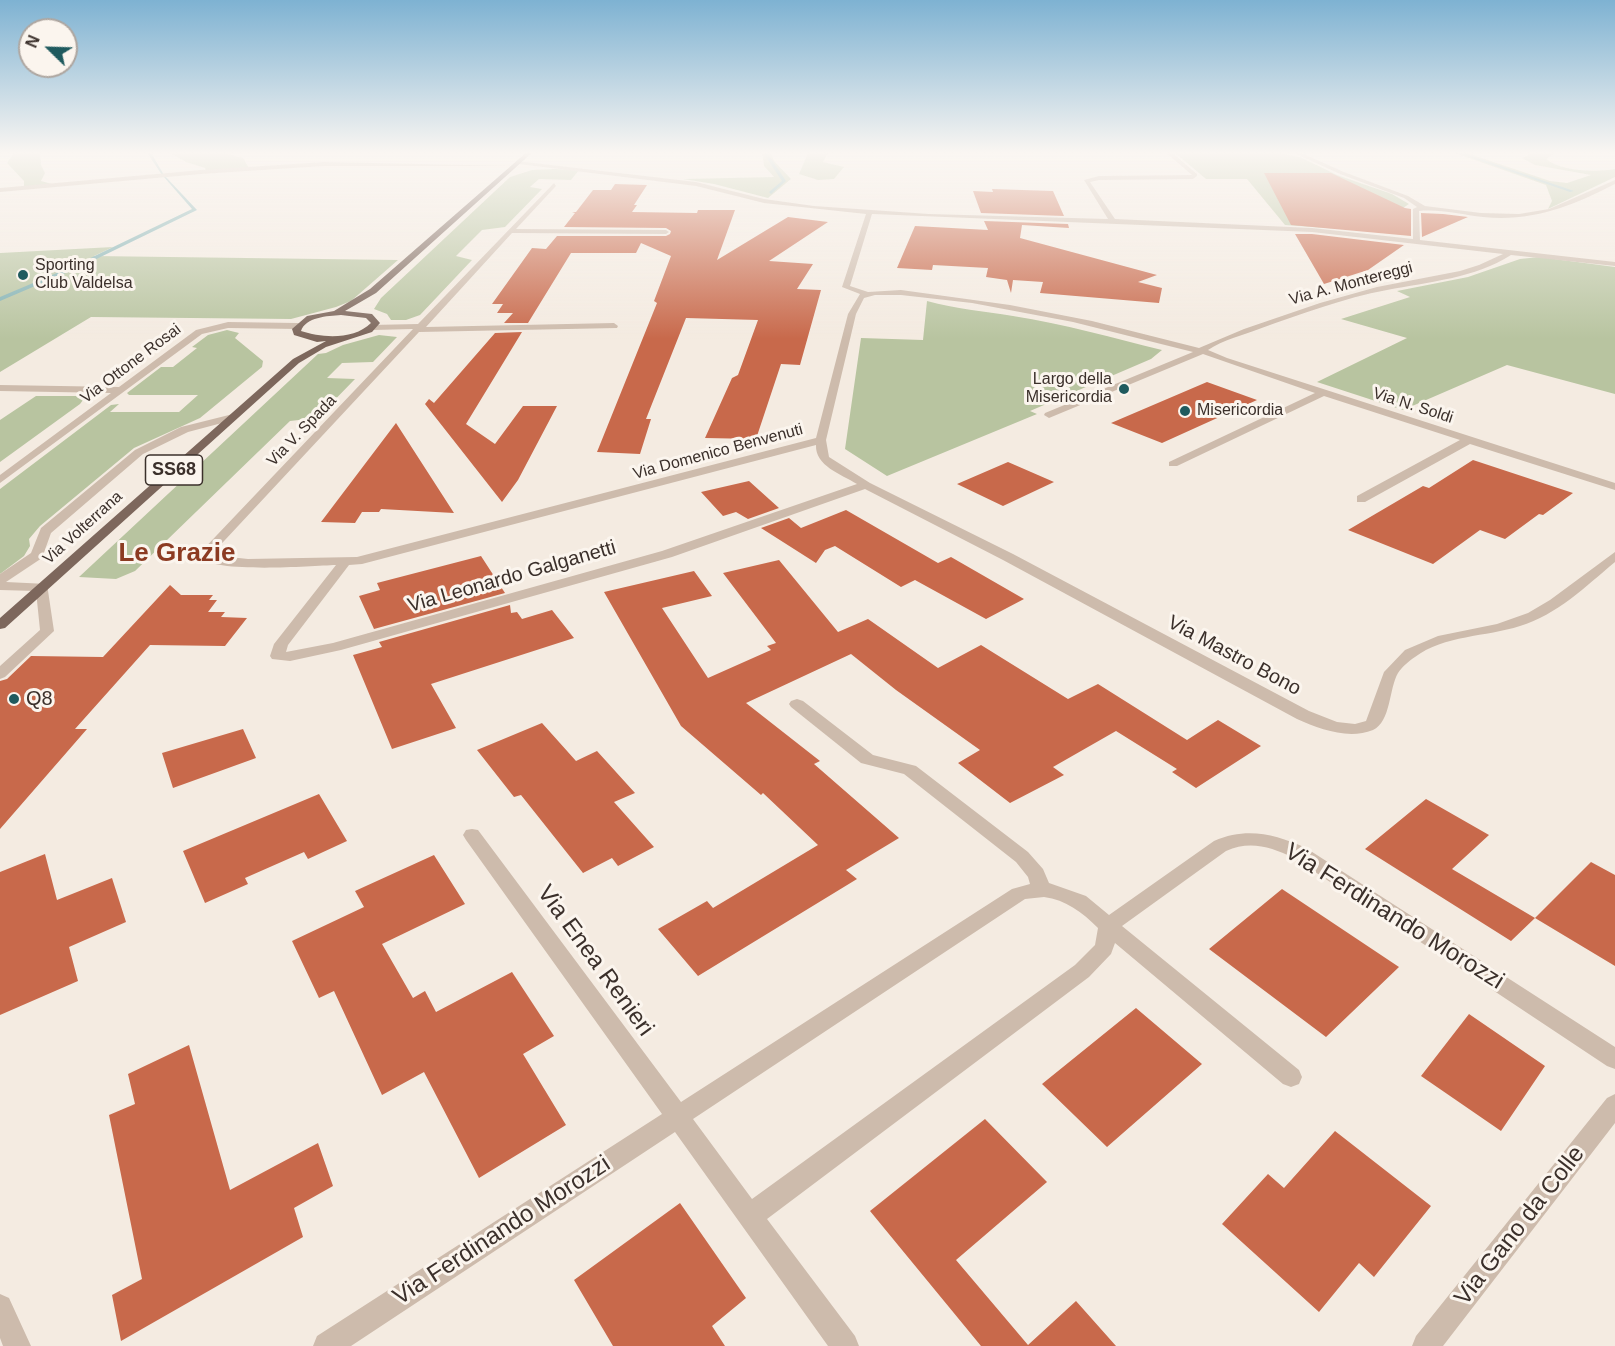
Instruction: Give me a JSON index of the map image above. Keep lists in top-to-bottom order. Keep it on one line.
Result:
{"streets":{"main road":["SS68","Via Volterrana"],"street":["Via A. Montereggi","Via Ottone Rosai","Via N. Soldi","Via V. Spada","Via Domenico Benvenuti","Via Leonardo Galganetti","Via Mastro Bono","Via Ferdinando Morozzi","Via Enea Renieri","Via Gano da Colle"]},"crossings":[["Via A. Montereggi","Via N. Soldi"],["Via V. Spada","Via Domenico Benvenuti"],["Via Domenico Benvenuti","Via Leonardo Galganetti"],["Via Domenico Benvenuti","Via Mastro Bono"],["Via Leonardo Galganetti","Via Mastro Bono"],["Via Ferdinando Morozzi","Via Enea Renieri"]],"districts":["Le Grazie"],"places":["Sporting Club Valdelsa","Largo della Misericordia","Misericordia","Q8"],"north":"top left"}
